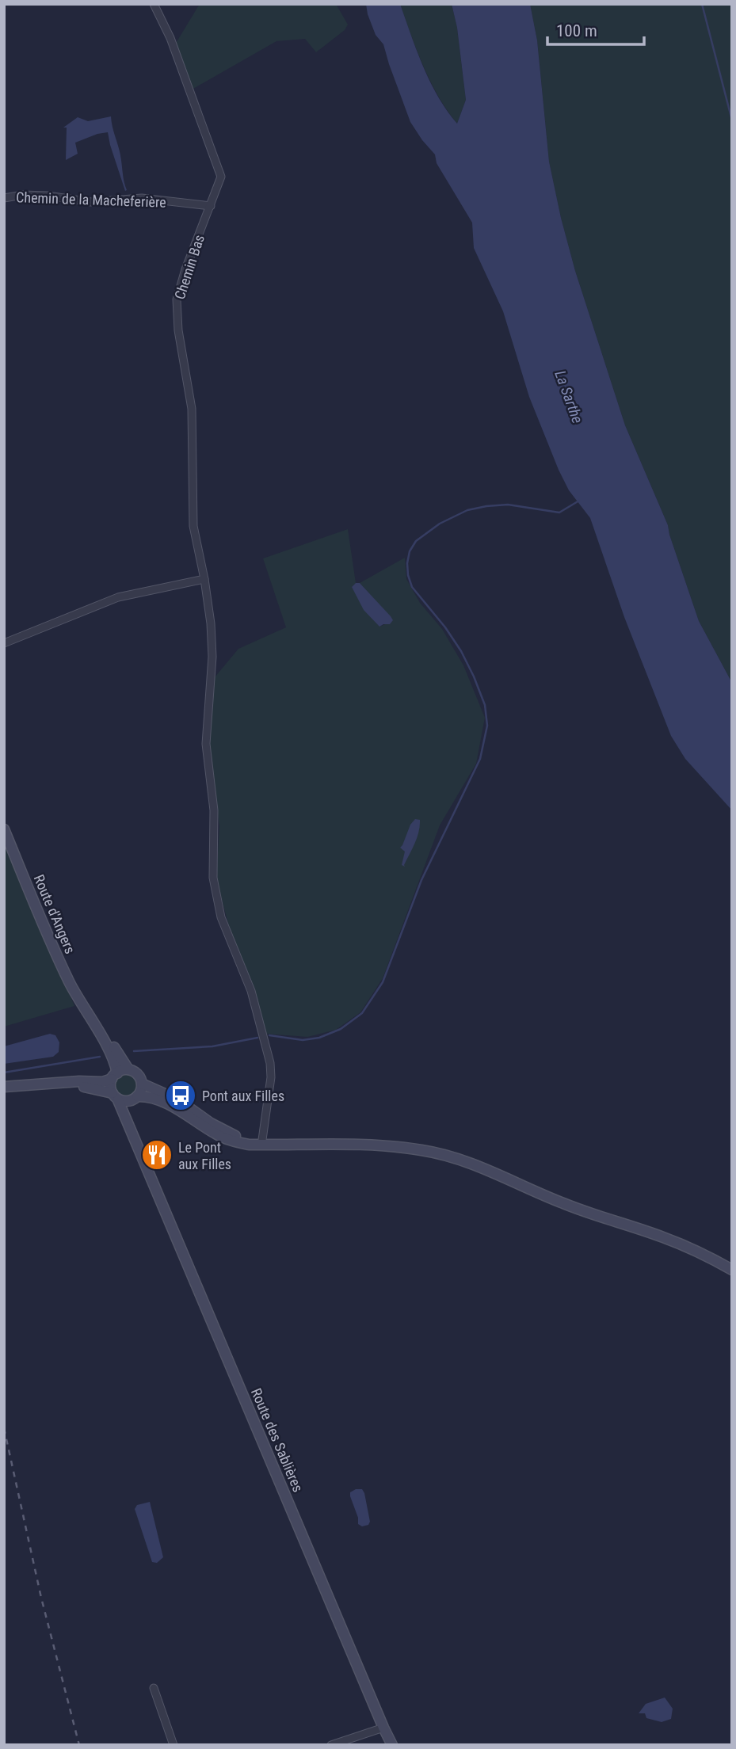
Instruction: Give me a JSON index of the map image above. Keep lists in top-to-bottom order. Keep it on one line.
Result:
{"streets":{"street":["Chemin de la Macheferière","Chemin Bas","Route d'Angers","Route des Sablières"]},"crossings":[["Chemin de la Macheferière","Chemin Bas"],["Route d'Angers","Route des Sablières"]],"water":["La Sarthe"],"places":{"bus stop":["Pont aux Filles"],"restaurant":["Le Pont aux Filles"]},"scale_bar":"100 m"}
